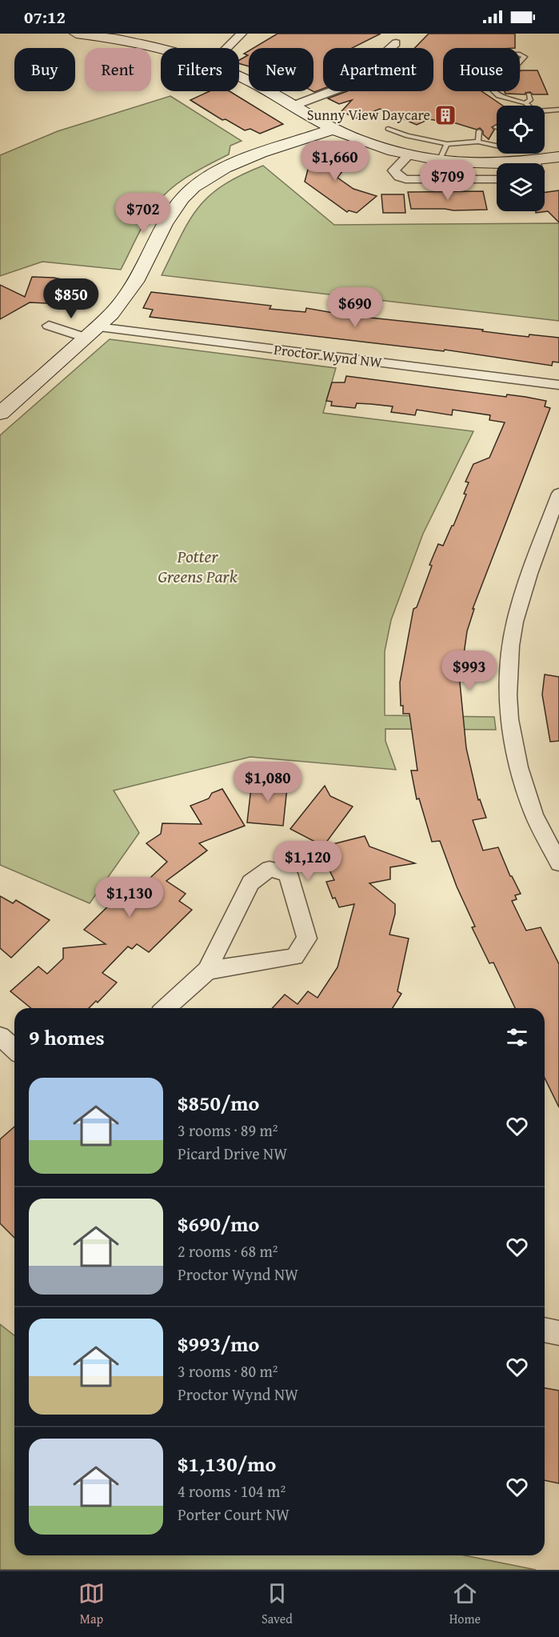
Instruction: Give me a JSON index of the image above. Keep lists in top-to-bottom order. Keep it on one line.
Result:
{"streets":{"street":["Proctor Wynd NW"]},"parks":["Potter Greens Park"],"places":{"building":["Sunny View Daycare"]},"page":{"status":"07:12","chip":["Buy","Rent","Filters","New","Apartment","House"],"price":["$1,660","$709","$702","$850","$690","$993","$1,080","$1,120","$1,130"],"heading":"9 homes","list":[{"name":"$850/mo","note":"3 rooms · 89 m² · Picard Drive NW"},{"name":"$690/mo","note":"2 rooms · 68 m² · Proctor Wynd NW"},{"name":"$993/mo","note":"3 rooms · 80 m² · Proctor Wynd NW"},{"name":"$1,130/mo","note":"4 rooms · 104 m² · Porter Court NW"}],"tabs":["Map","Saved","Home"]}}
